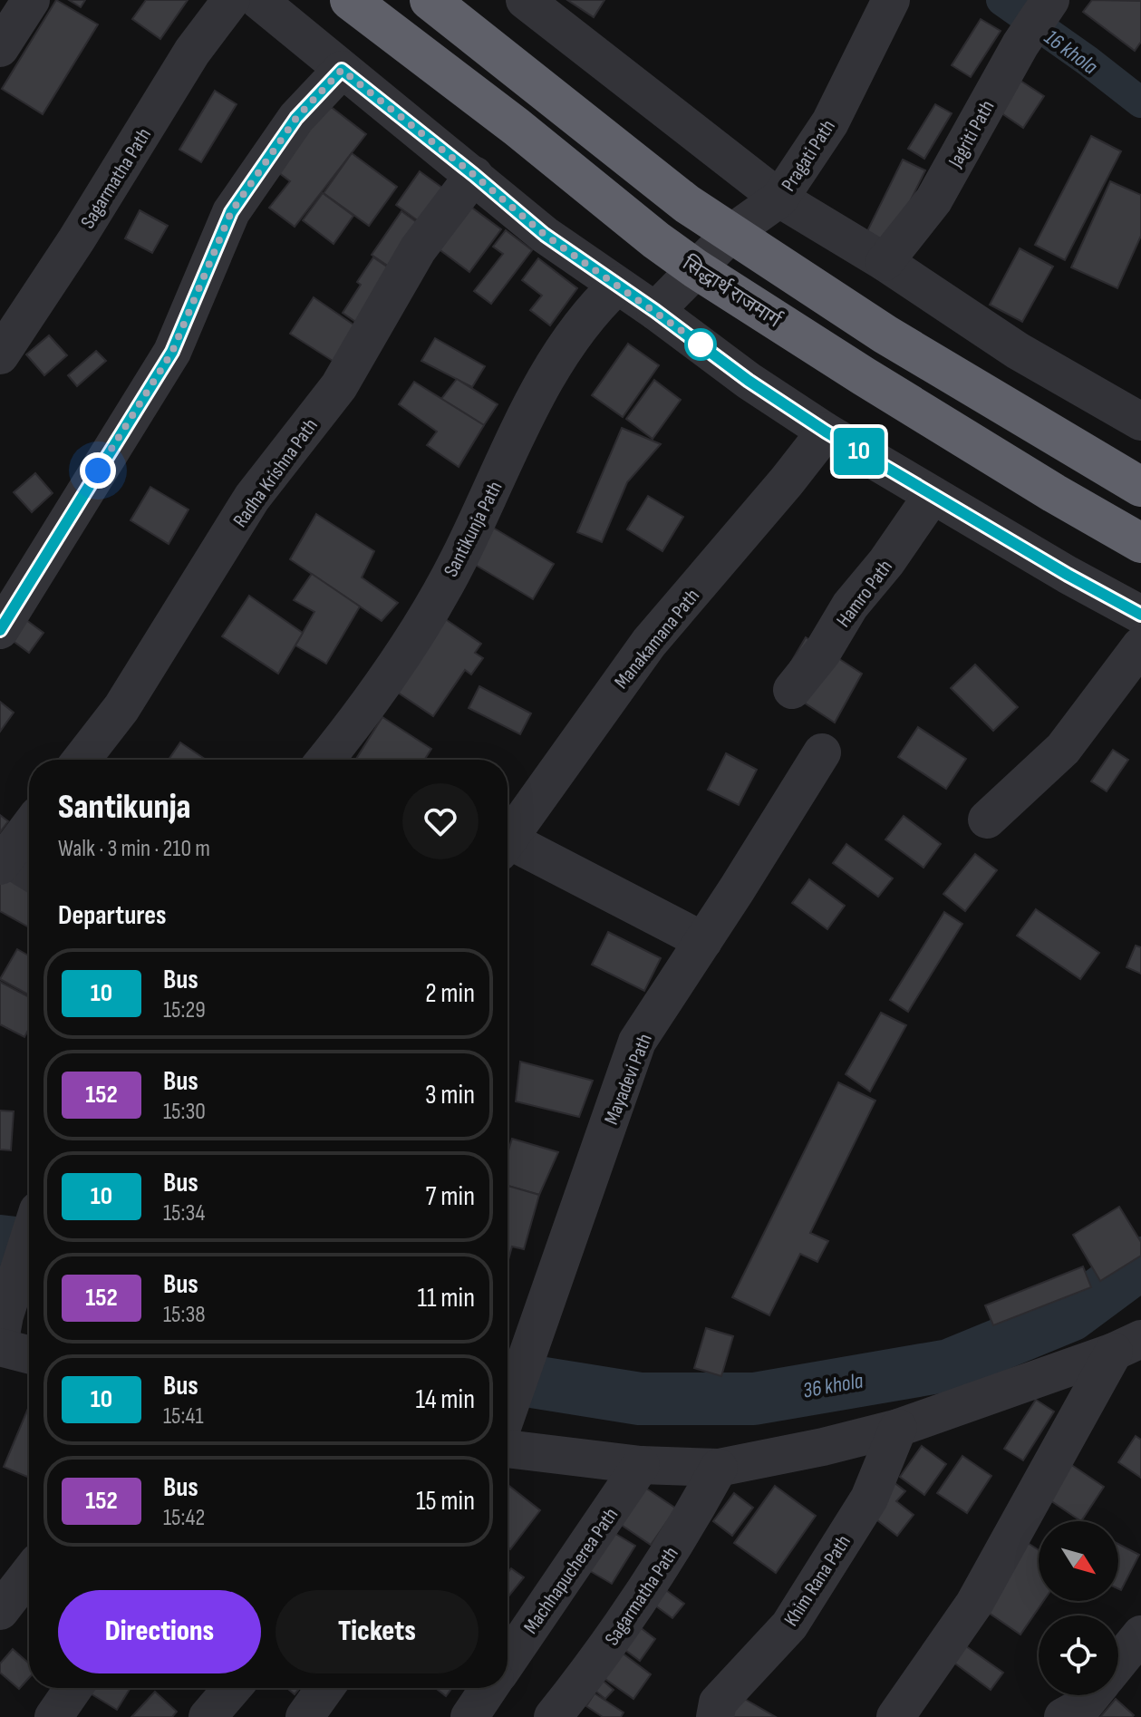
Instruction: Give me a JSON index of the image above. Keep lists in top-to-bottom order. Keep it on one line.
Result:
{"streets":{"highway":["सिद्धार्थ राजमार्ग"],"street":["Jagriti Path","Pragati Path","Sagarmatha Path","Radha Krishna Path","Santikunja Path","Hamro Path","Manakamana Path","Mayadevi Path","Machhapucherea Path","Khim Rana Path"]},"crossings":[["Pragati Path","सिद्धार्थ राजमार्ग"]],"water":["16 khola","36 khola"],"lines":["bus line 10"],"north":"bottom right","page":{"on_map":"10","heading":[["Santikunja","Walk · 3 min · 210 m"],"Departures"],"list":[{"mark":"10","name":"Bus","note":"15:29","value":"2 min"},{"mark":"152","name":"Bus","note":"15:30","value":"3 min"},{"mark":"10","name":"Bus","note":"15:34","value":"7 min"},{"mark":"152","name":"Bus","note":"15:38","value":"11 min"},{"mark":"10","name":"Bus","note":"15:41","value":"14 min"},{"mark":"152","name":"Bus","note":"15:42","value":"15 min"}],"buttons":["Directions","Tickets"]}}
